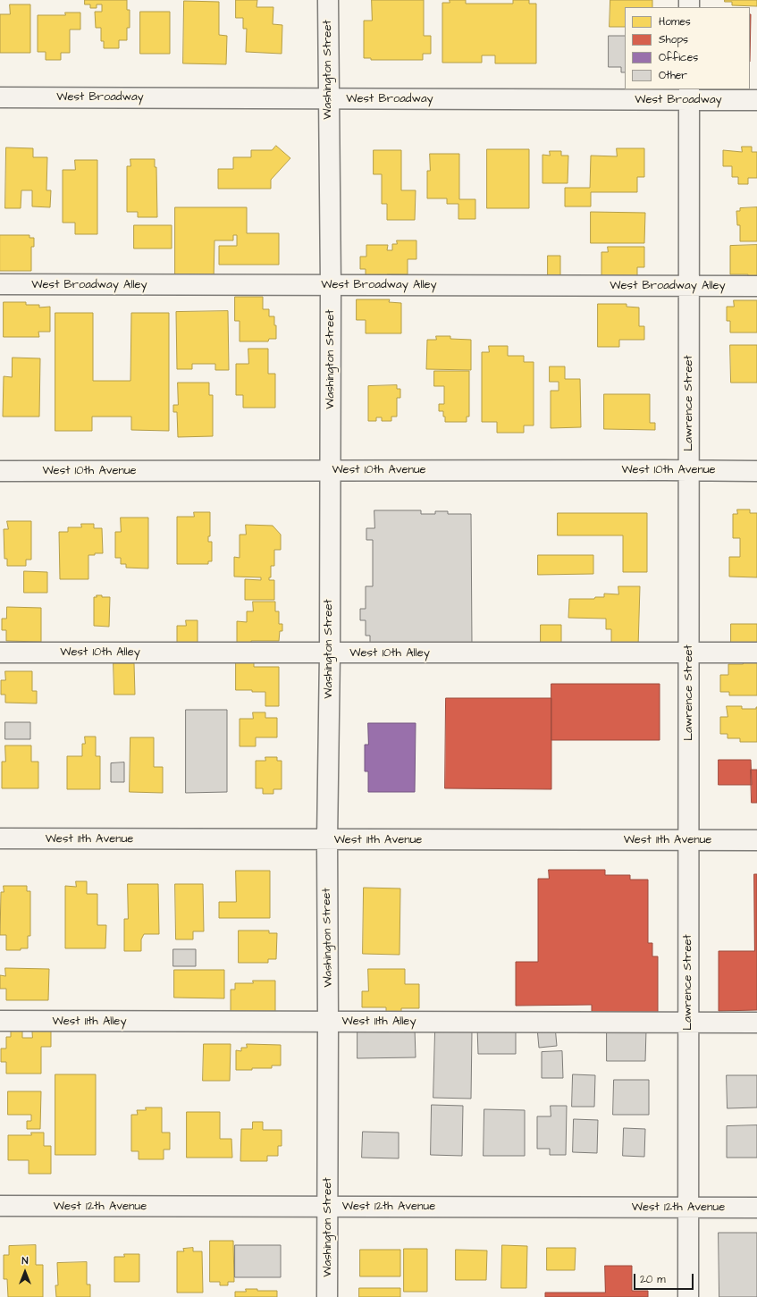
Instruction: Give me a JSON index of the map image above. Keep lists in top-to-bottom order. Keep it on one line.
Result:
{"streets":{"street":["Washington Street","West Broadway","West Broadway Alley","Lawrence Street","West 10th Avenue","West 10th Alley","West 11th Avenue","West 11th Alley","West 12th Avenue"]},"crossings":[["Washington Street","West Broadway"],["Washington Street","West Broadway Alley"],["Washington Street","West 10th Avenue"],["Washington Street","West 10th Alley"],["Washington Street","West 11th Avenue"],["Washington Street","West 11th Alley"],["Washington Street","West 12th Avenue"],["West Broadway","Lawrence Street"],["West Broadway Alley","Lawrence Street"],["Lawrence Street","West 10th Avenue"],["Lawrence Street","West 10th Alley"],["Lawrence Street","West 11th Avenue"],["Lawrence Street","West 11th Alley"],["Lawrence Street","West 12th Avenue"]],"legend":["Homes","Shops","Offices","Other"],"scale_bar":"20 m","north":"top"}
